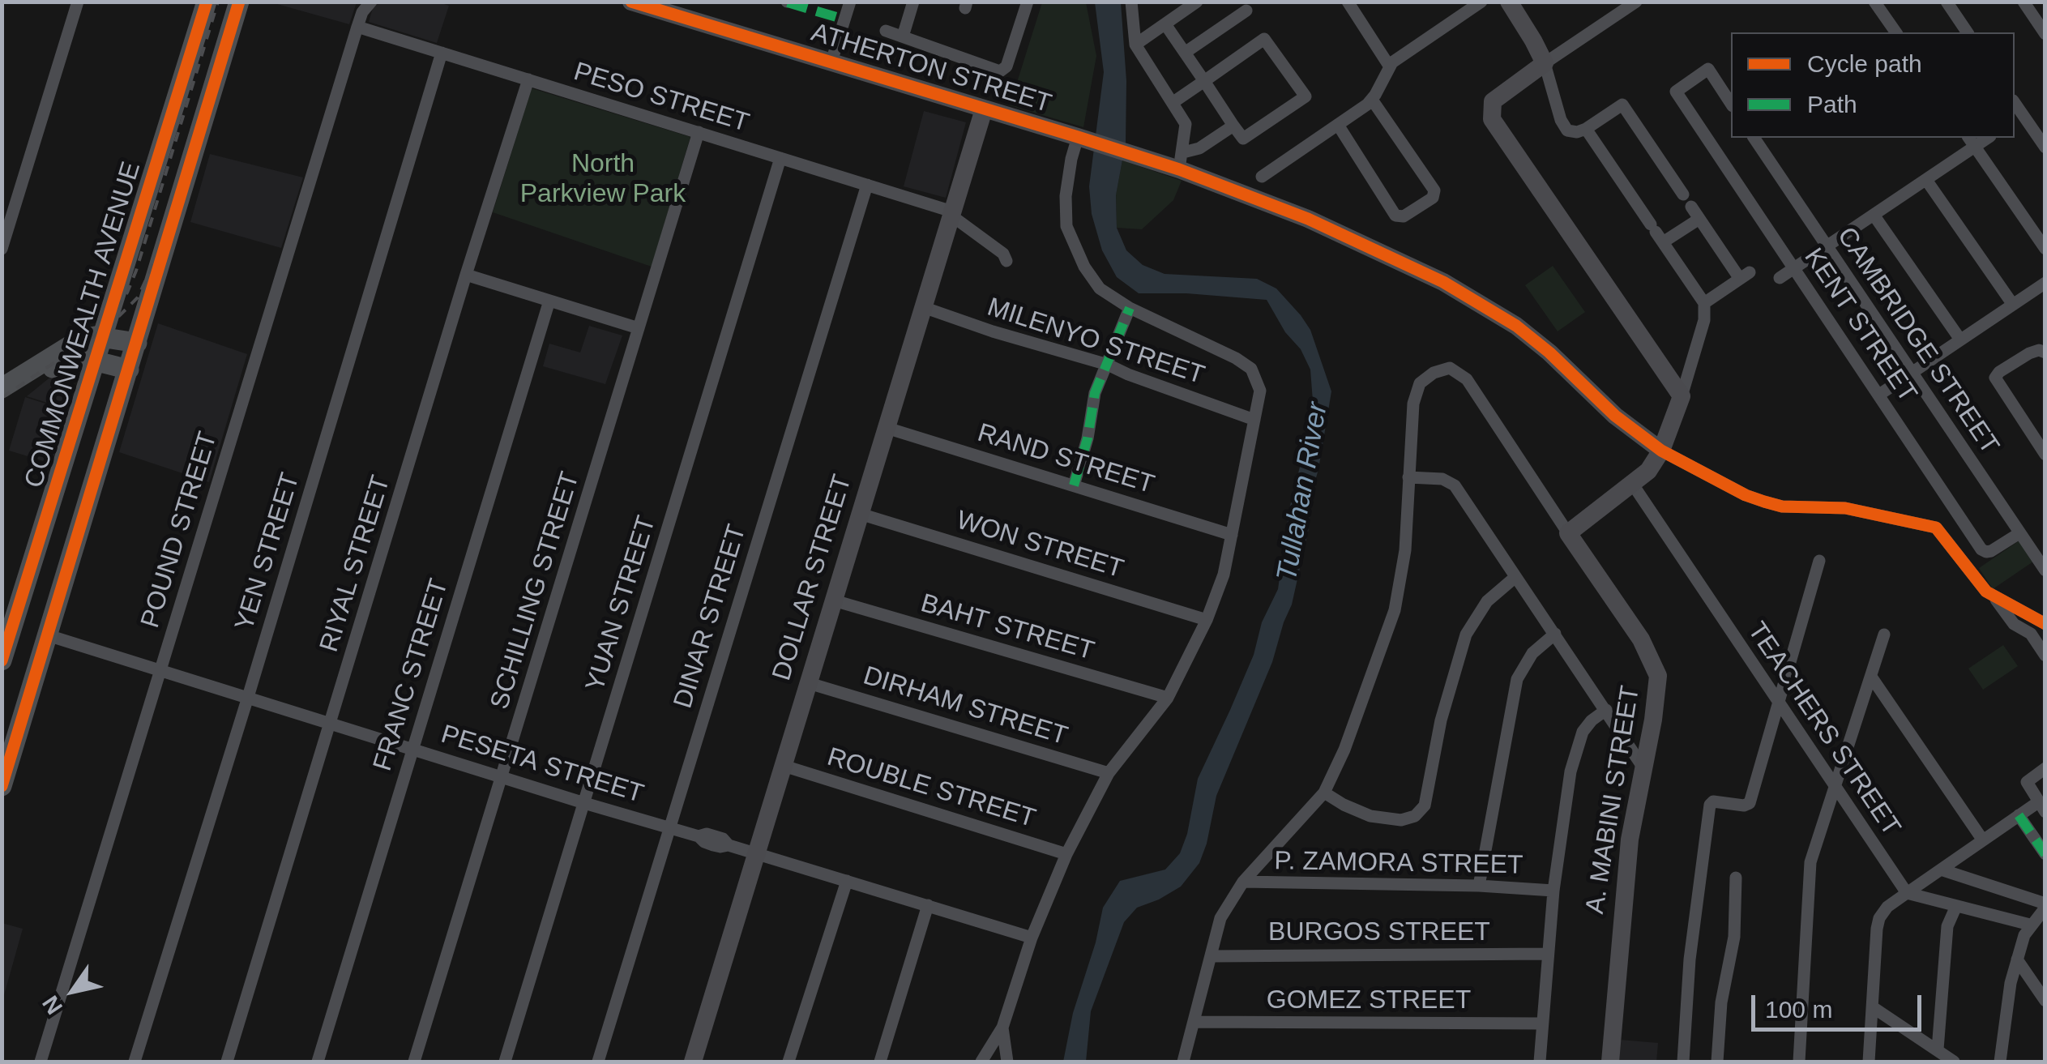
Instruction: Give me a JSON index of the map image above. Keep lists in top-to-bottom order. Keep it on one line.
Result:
{"streets":{"main road":["COMMONWEALTH AVENUE"],"street":["ATHERTON STREET","PESO STREET","KENT STREET","CAMBRIDGE STREET","MILENYO STREET","RAND STREET","POUND STREET","WON STREET","YEN STREET","RIYAL STREET","DOLLAR STREET","SCHILLING STREET","YUAN STREET","DINAR STREET","BAHT STREET","FRANC STREET","DIRHAM STREET","TEACHERS STREET","PESETA STREET","ROUBLE STREET","A. MABINI STREET","P. ZAMORA STREET","BURGOS STREET","GOMEZ STREET"]},"crossings":[["ATHERTON STREET","DOLLAR STREET"],["PESO STREET","POUND STREET"],["PESO STREET","YEN STREET"],["PESO STREET","RIYAL STREET"],["PESO STREET","DOLLAR STREET"],["PESO STREET","SCHILLING STREET"],["PESO STREET","YUAN STREET"],["PESO STREET","DINAR STREET"],["KENT STREET","CAMBRIDGE STREET"],["MILENYO STREET","DOLLAR STREET"],["RAND STREET","DOLLAR STREET"],["POUND STREET","PESETA STREET"],["WON STREET","DOLLAR STREET"],["YEN STREET","PESETA STREET"],["RIYAL STREET","PESETA STREET"],["DOLLAR STREET","BAHT STREET"],["DOLLAR STREET","DIRHAM STREET"],["DOLLAR STREET","PESETA STREET"],["DOLLAR STREET","ROUBLE STREET"],["SCHILLING STREET","PESETA STREET"],["YUAN STREET","PESETA STREET"],["DINAR STREET","PESETA STREET"],["FRANC STREET","PESETA STREET"]],"water":["Tullahan River"],"parks":["North Parkview Park"],"legend":["Cycle path","Path"],"scale_bar":"100 m","north":"bottom left"}
